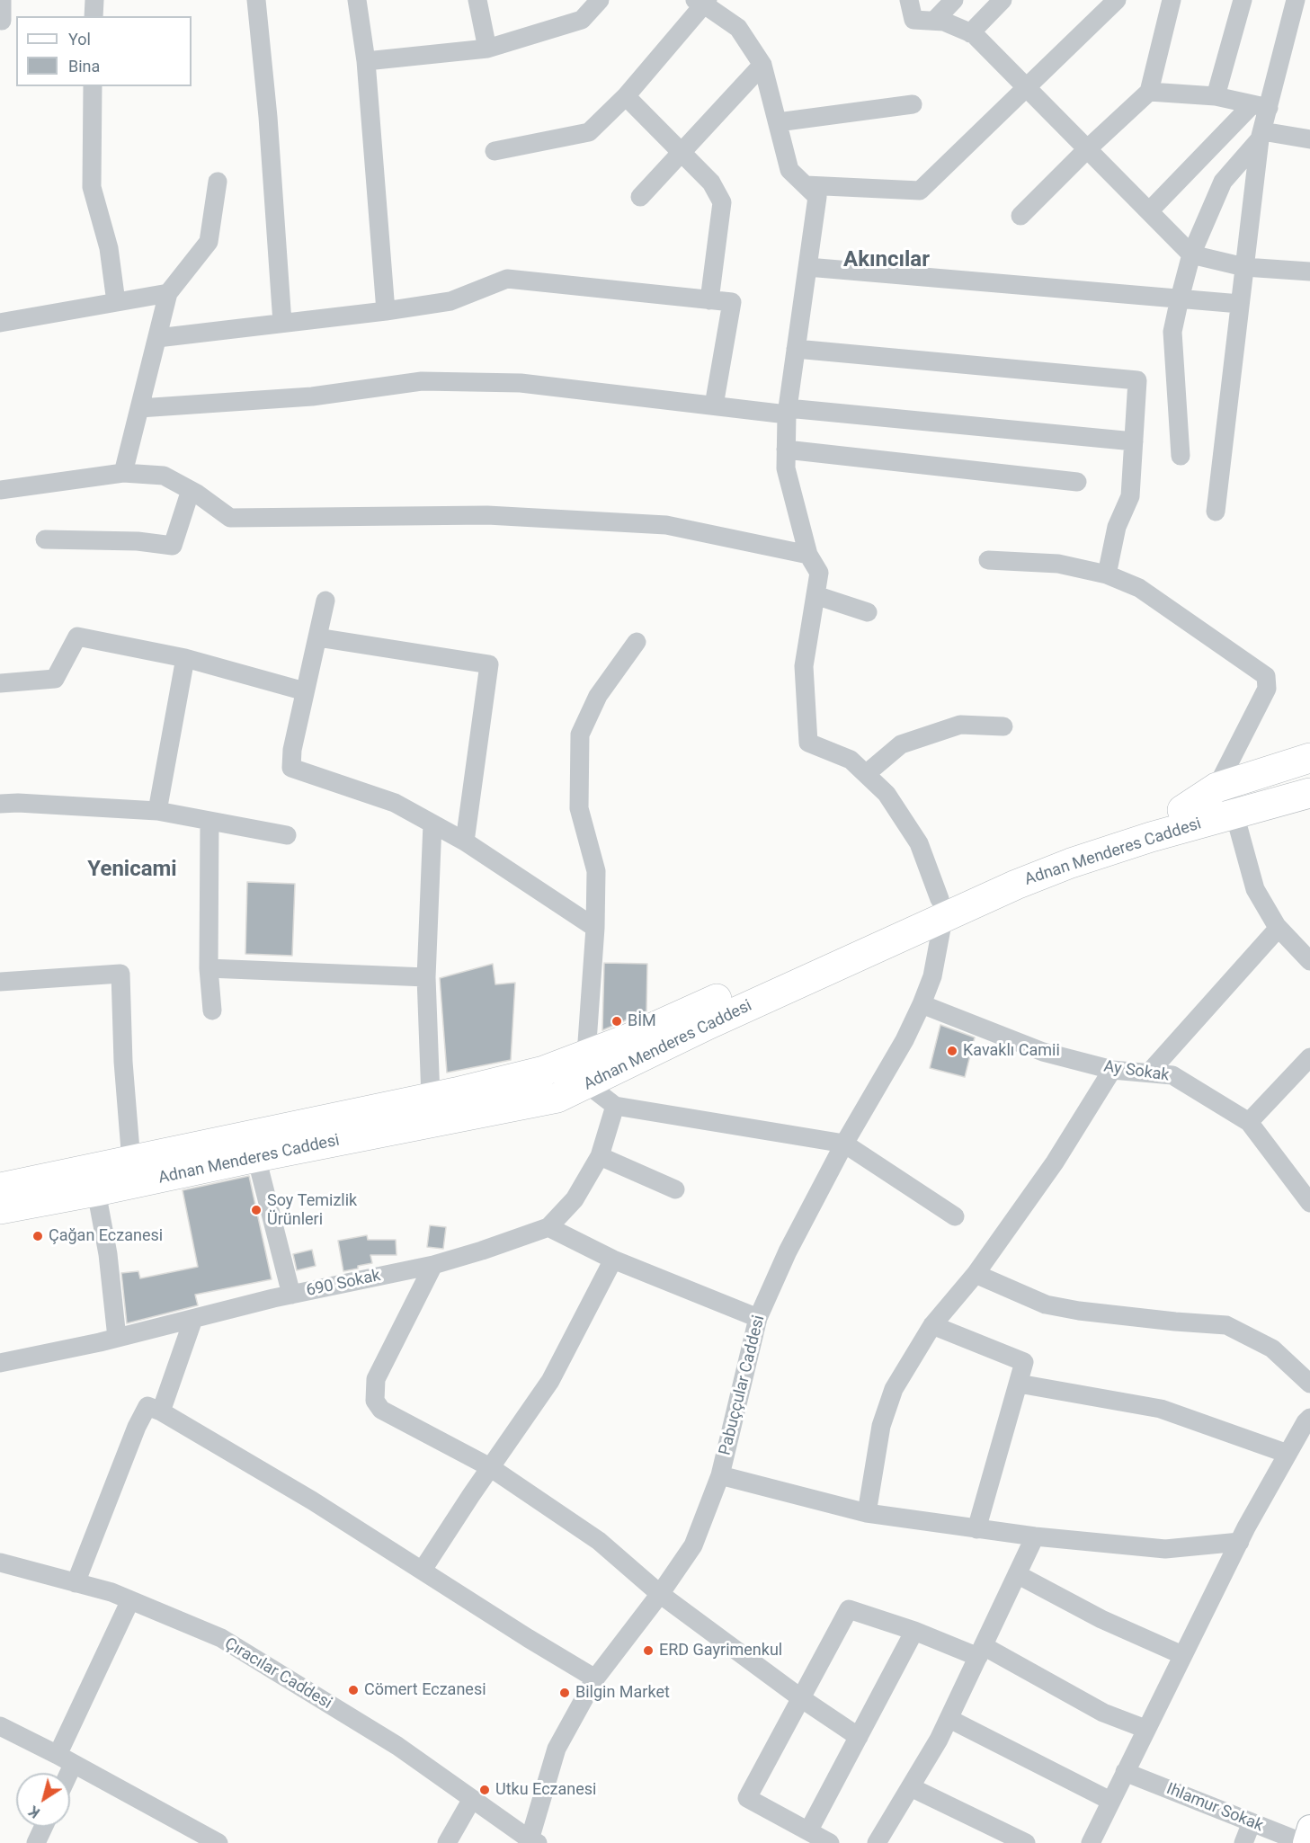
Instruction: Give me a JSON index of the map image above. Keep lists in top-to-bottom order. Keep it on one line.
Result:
{"streets":{"main road":["Adnan Menderes Caddesi"],"street":["Ay Sokak","690 Sokak","Pabuççular Caddesi","Çıracılar Caddesi","Ihlamur Sokak"]},"crossings":[["Adnan Menderes Caddesi","Pabuççular Caddesi"],["Ay Sokak","Pabuççular Caddesi"],["Pabuççular Caddesi","Çıracılar Caddesi"]],"districts":["Akıncılar","Yenicami"],"places":["BİM","Kavaklı Camii","Soy Temizlik Ürünleri","Çağan Eczanesi","ERD Gayrimenkul","Cömert Eczanesi","Bilgin Market","Utku Eczanesi"],"legend":["Yol","Bina"],"north":"bottom left"}
